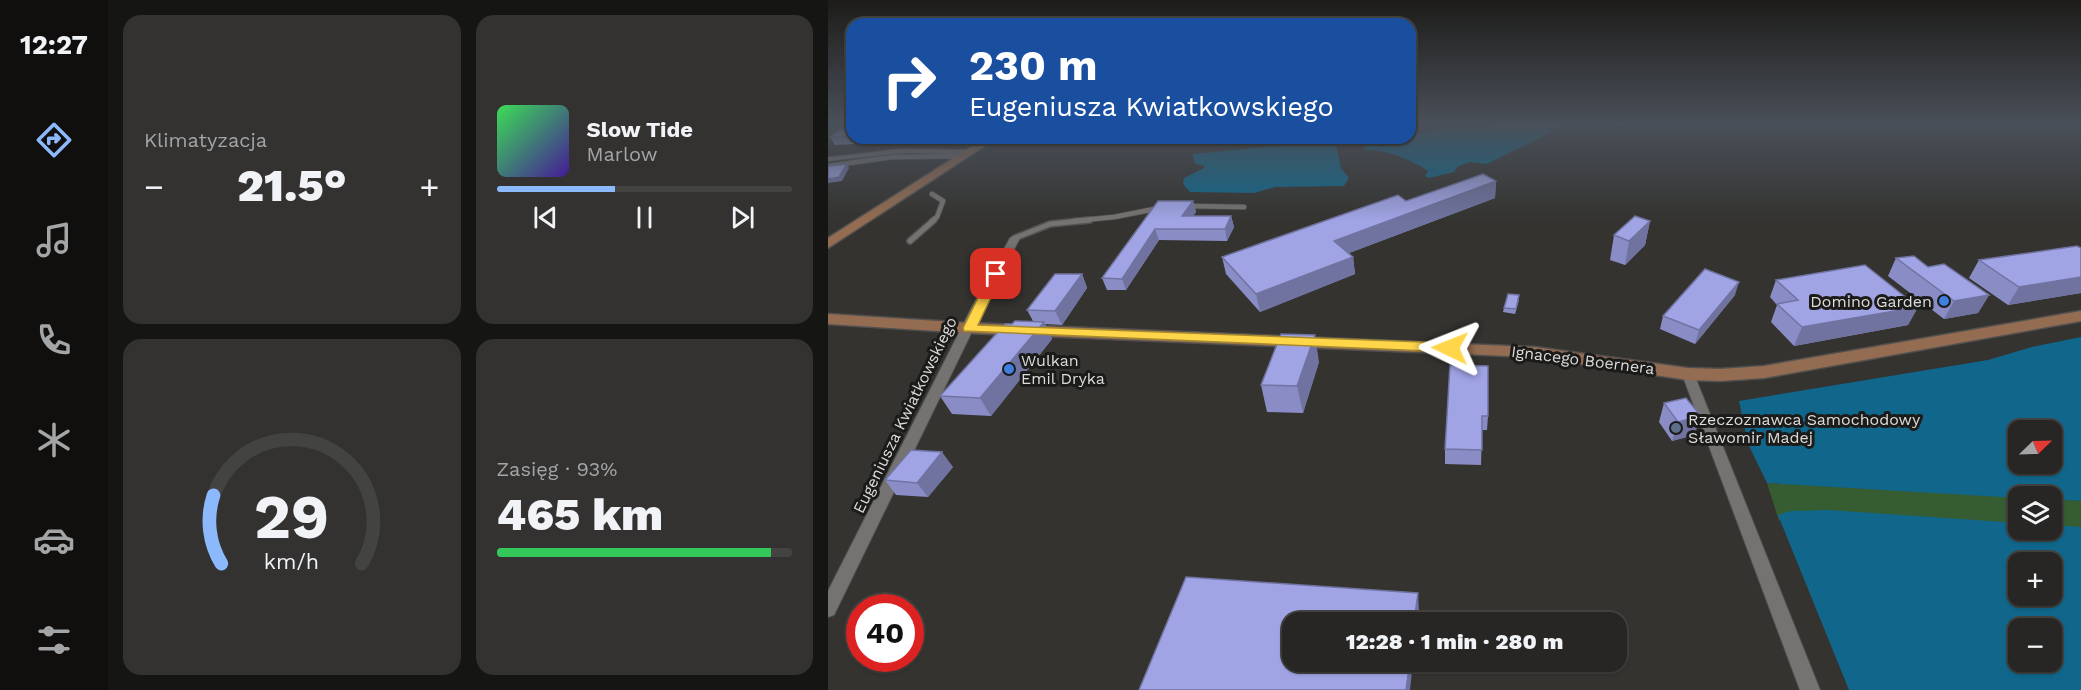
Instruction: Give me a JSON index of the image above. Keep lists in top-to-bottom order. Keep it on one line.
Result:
{"streets":{"street":["Ignacego Boernera","Eugeniusza Kwiatkowskiego"]},"crossings":[["Ignacego Boernera","Eugeniusza Kwiatkowskiego"]],"places":["Domino Garden","Wulkan Emil Dryka","Rzeczoznawca Samochodowy Sławomir Madej"],"north":"top right","page":{"tabs":"12:27","tile":["Klimatyzacja",["Zasięg · 93%","465 km"]],"turn":["230 m","Eugeniusza Kwiatkowskiego"],"song":["Slow Tide","Marlow"],"heat":["−","21.5°","+"],"map_buttons":["+","−"],"limit":"40","trip":"12:28 · 1 min · 280 m","gauge":["29","km/h"]}}
